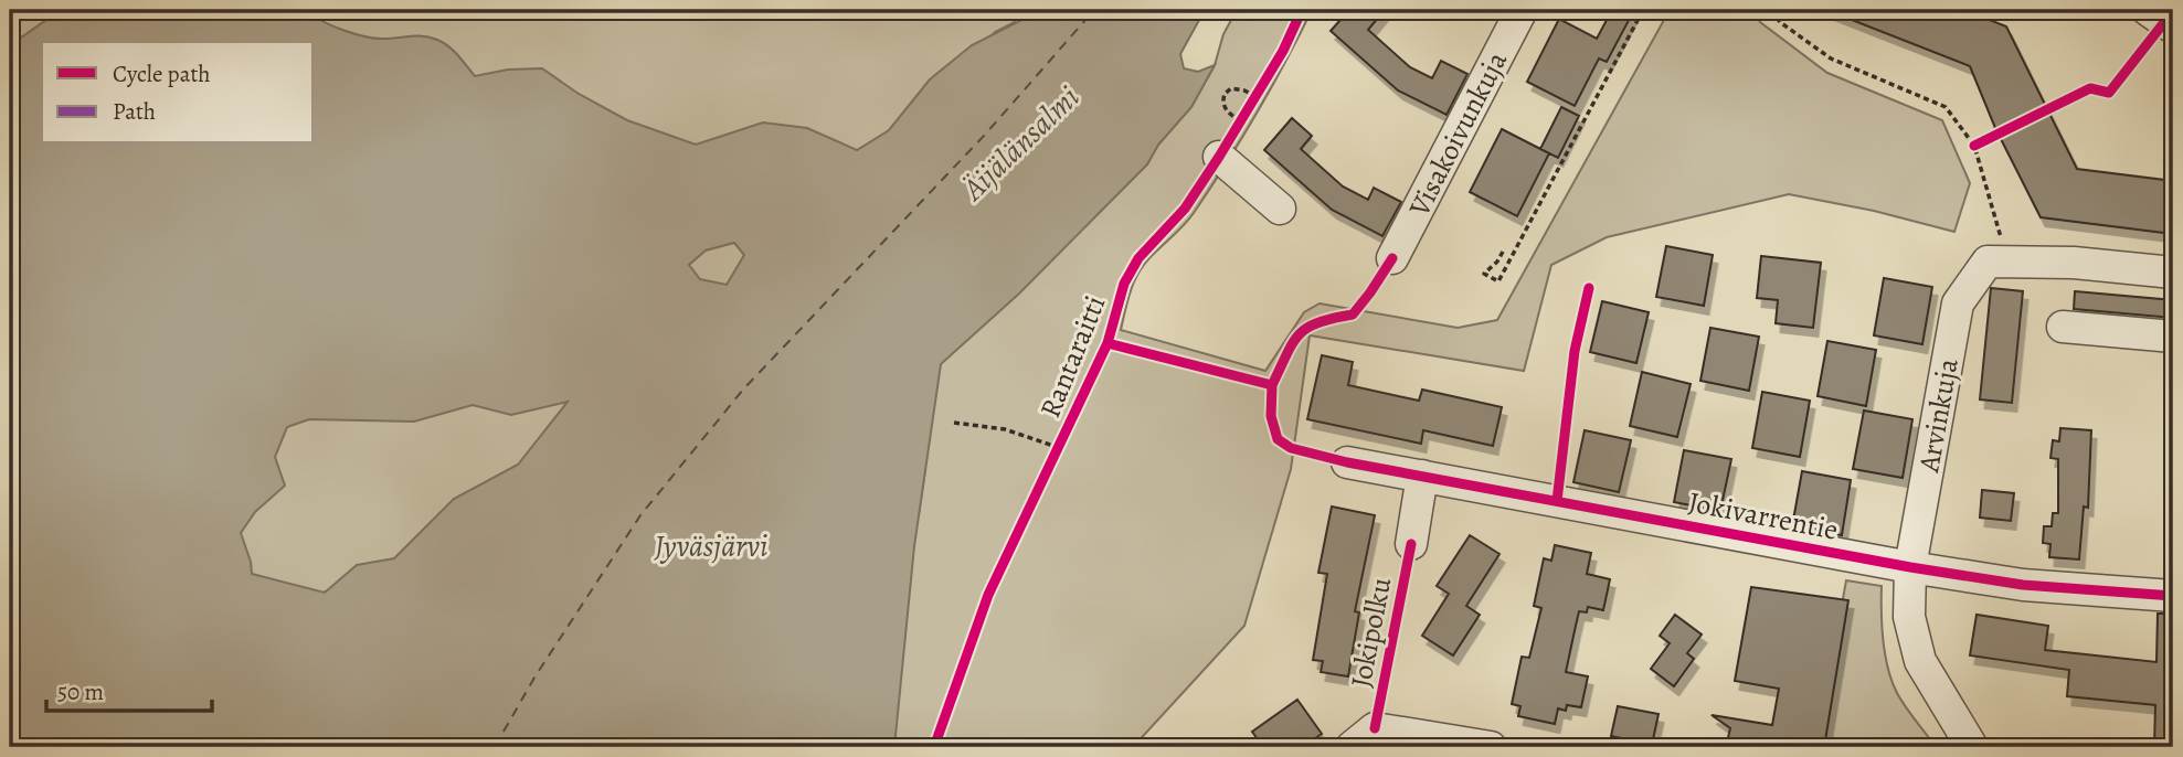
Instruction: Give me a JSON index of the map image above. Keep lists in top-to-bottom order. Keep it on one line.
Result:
{"streets":{"street":["Visakoivunkuja","Arvinkuja","Jokivarrentie","Jokipolku"],"cycle path":["Rantaraitti"]},"crossings":[["Arvinkuja","Jokivarrentie"],["Jokivarrentie","Jokipolku"]],"water":["Äijälänsalmi","Jyväsjärvi"],"legend":["Cycle path","Path"],"scale_bar":"50 m"}
